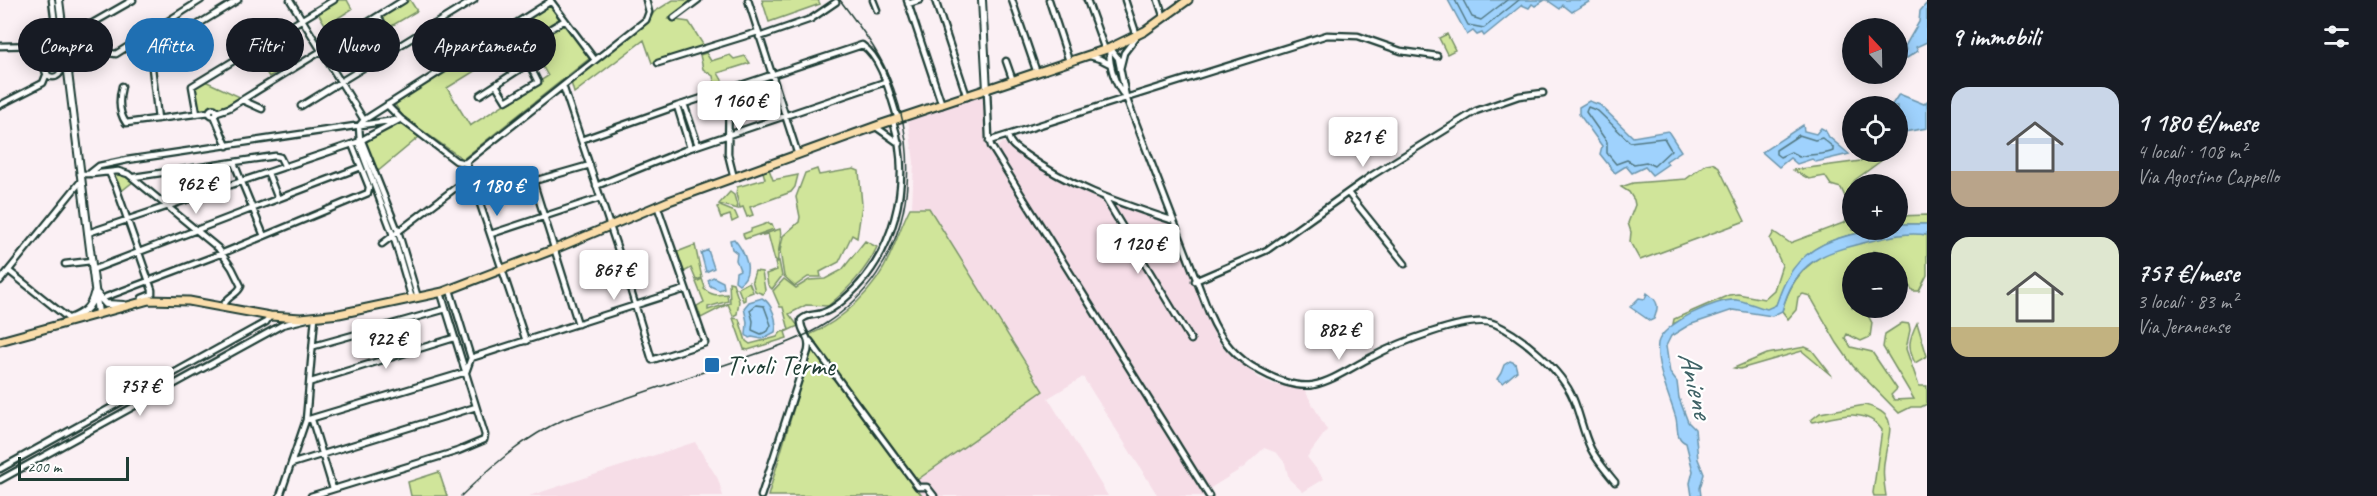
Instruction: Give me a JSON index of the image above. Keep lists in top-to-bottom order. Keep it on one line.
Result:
{"water":["Aniene"],"places":{"transit":["Tivoli Terme"]},"scale_bar":"200 m","north":"top","page":{"heading":"9 immobili","map_buttons":["+","−"],"chip":["Compra","Affitta","Filtri","Nuovo","Appartamento"],"list":[{"name":"1 180 €/mese","note":"4 locali · 108 m² · Via Agostino Cappello"},{"name":"757 €/mese","note":"3 locali · 83 m² · Via Jeranense"}],"price":["1 160 €","821 €","962 €","1 180 €","1 120 €","867 €","882 €","922 €","757 €"],"scale":"200 m"}}
